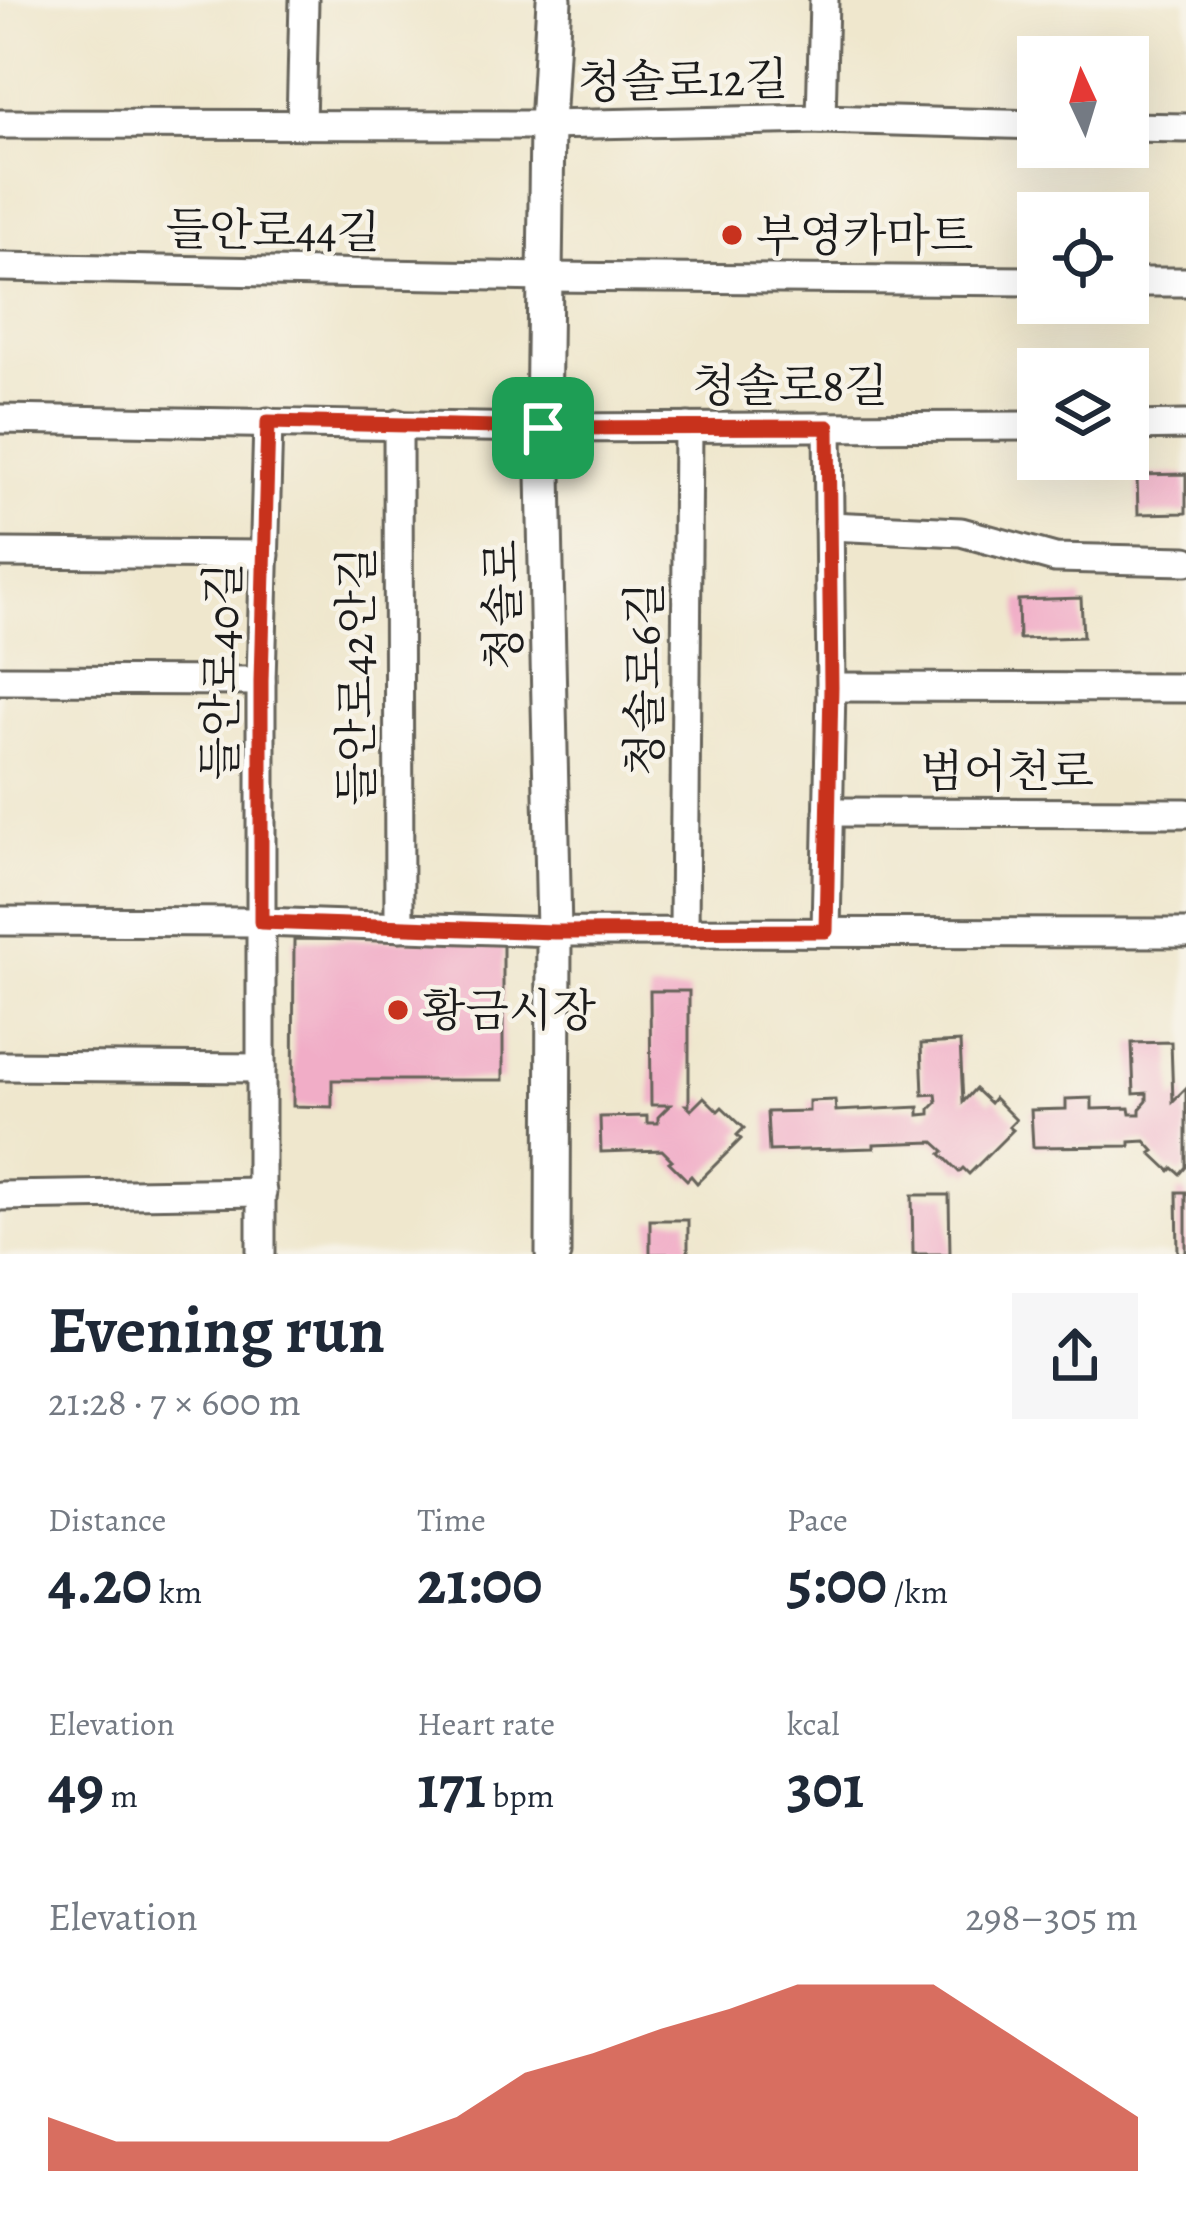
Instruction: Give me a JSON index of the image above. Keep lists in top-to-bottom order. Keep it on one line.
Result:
{"streets":{"street":["청솔로12길","들안로44길","청솔로8길","청솔로","들안로40길","들안로42안길","청솔로6길","범어천로"]},"crossings":[["청솔로12길","청솔로"],["들안로44길","청솔로"],["청솔로8길","청솔로"],["청솔로8길","청솔로6길"],["들안로40길","들안로42안길"]],"places":["부영카마트","황금시장"],"north":"top","page":{"heading":["Evening run","21:28 · 7 × 600 m"],"stats":[["Distance","4.20 km"],["Time","21:00"],["Pace","5:00 /km"],["Elevation","49 m"],["Heart rate","171 bpm"],["kcal","301"]],"chart":["Elevation","298–305 m"]}}
